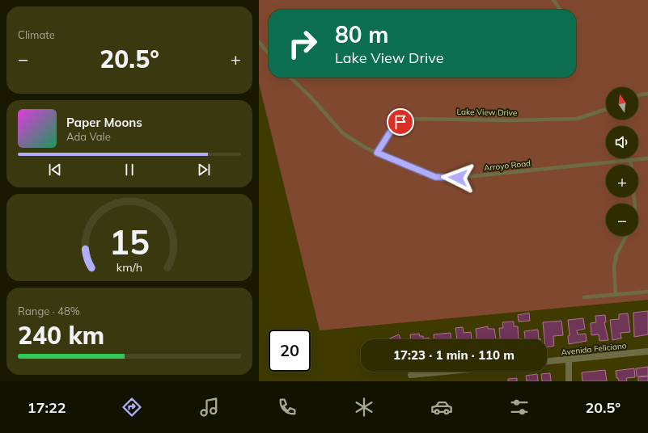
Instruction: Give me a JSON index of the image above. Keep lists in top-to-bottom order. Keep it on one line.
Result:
{"streets":{"street":["Avenida Feliciano"],"lane":["Lake View Drive","Arroyo Road"]},"crossings":[["Lake View Drive","Arroyo Road"]],"north":"top","page":{"tile":["Climate",["Range · 48%","240 km"]],"turn":["80 m","Lake View Drive"],"heat":["−","20.5°","+"],"map_buttons":["+","−"],"song":["Paper Moons","Ada Vale"],"limit":"20","trip":"17:23 · 1 min · 110 m","tabs":["17:22","20.5°"],"gauge":["15","km/h"]}}
